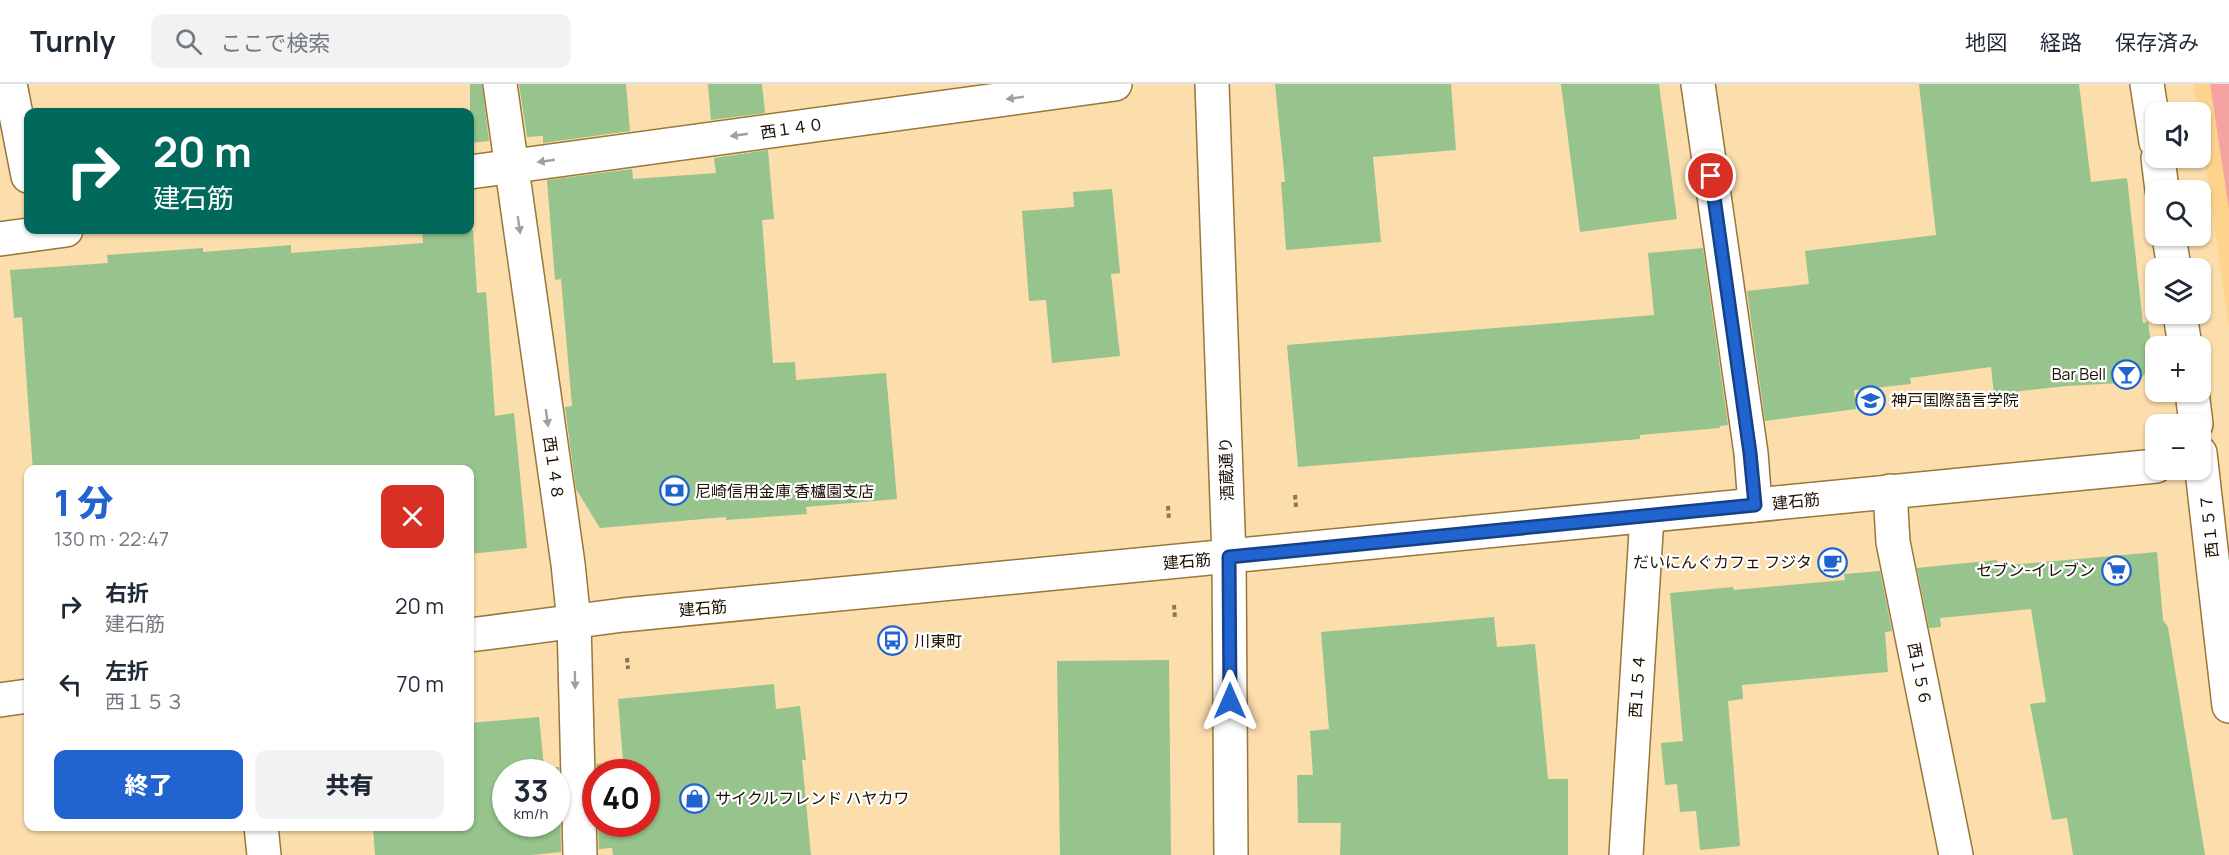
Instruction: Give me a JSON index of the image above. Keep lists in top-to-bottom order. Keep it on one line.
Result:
{"streets":{"street":["西１４０","西１４８","酒蔵通り","建石筋","西１５７","西１５６","西１５４"]},"crossings":[["西１４０","西１４８"],["西１４８","建石筋"],["酒蔵通り","建石筋"],["建石筋","西１５６"],["建石筋","西１５４"]],"one_way":["西１４０","西１４８"],"places":{"bar":["Bar Bell"],"school or university":["神戸国際語言学院"],"bank":["尼崎信用金庫 香櫨園支店"],"cafe":["だいにんぐカフェ フジタ"],"supermarket":["セブン-イレブン"],"bus stop":["川東町"],"shop":["サイクルフレンド ハヤカワ"]},"page":{"header":"Turnly","search":"ここで検索","nav":["地図","経路","保存済み"],"map_buttons":["+","−"],"turn":["20 m","建石筋"],"heading":["1 分","130 m · 22:47"],"list":[{"name":"右折","note":"建石筋","value":"20 m"},{"name":"左折","note":"西１５３","value":"70 m"}],"buttons":["終了","共有"],"speed":"33 km/h","limit":"40"}}
